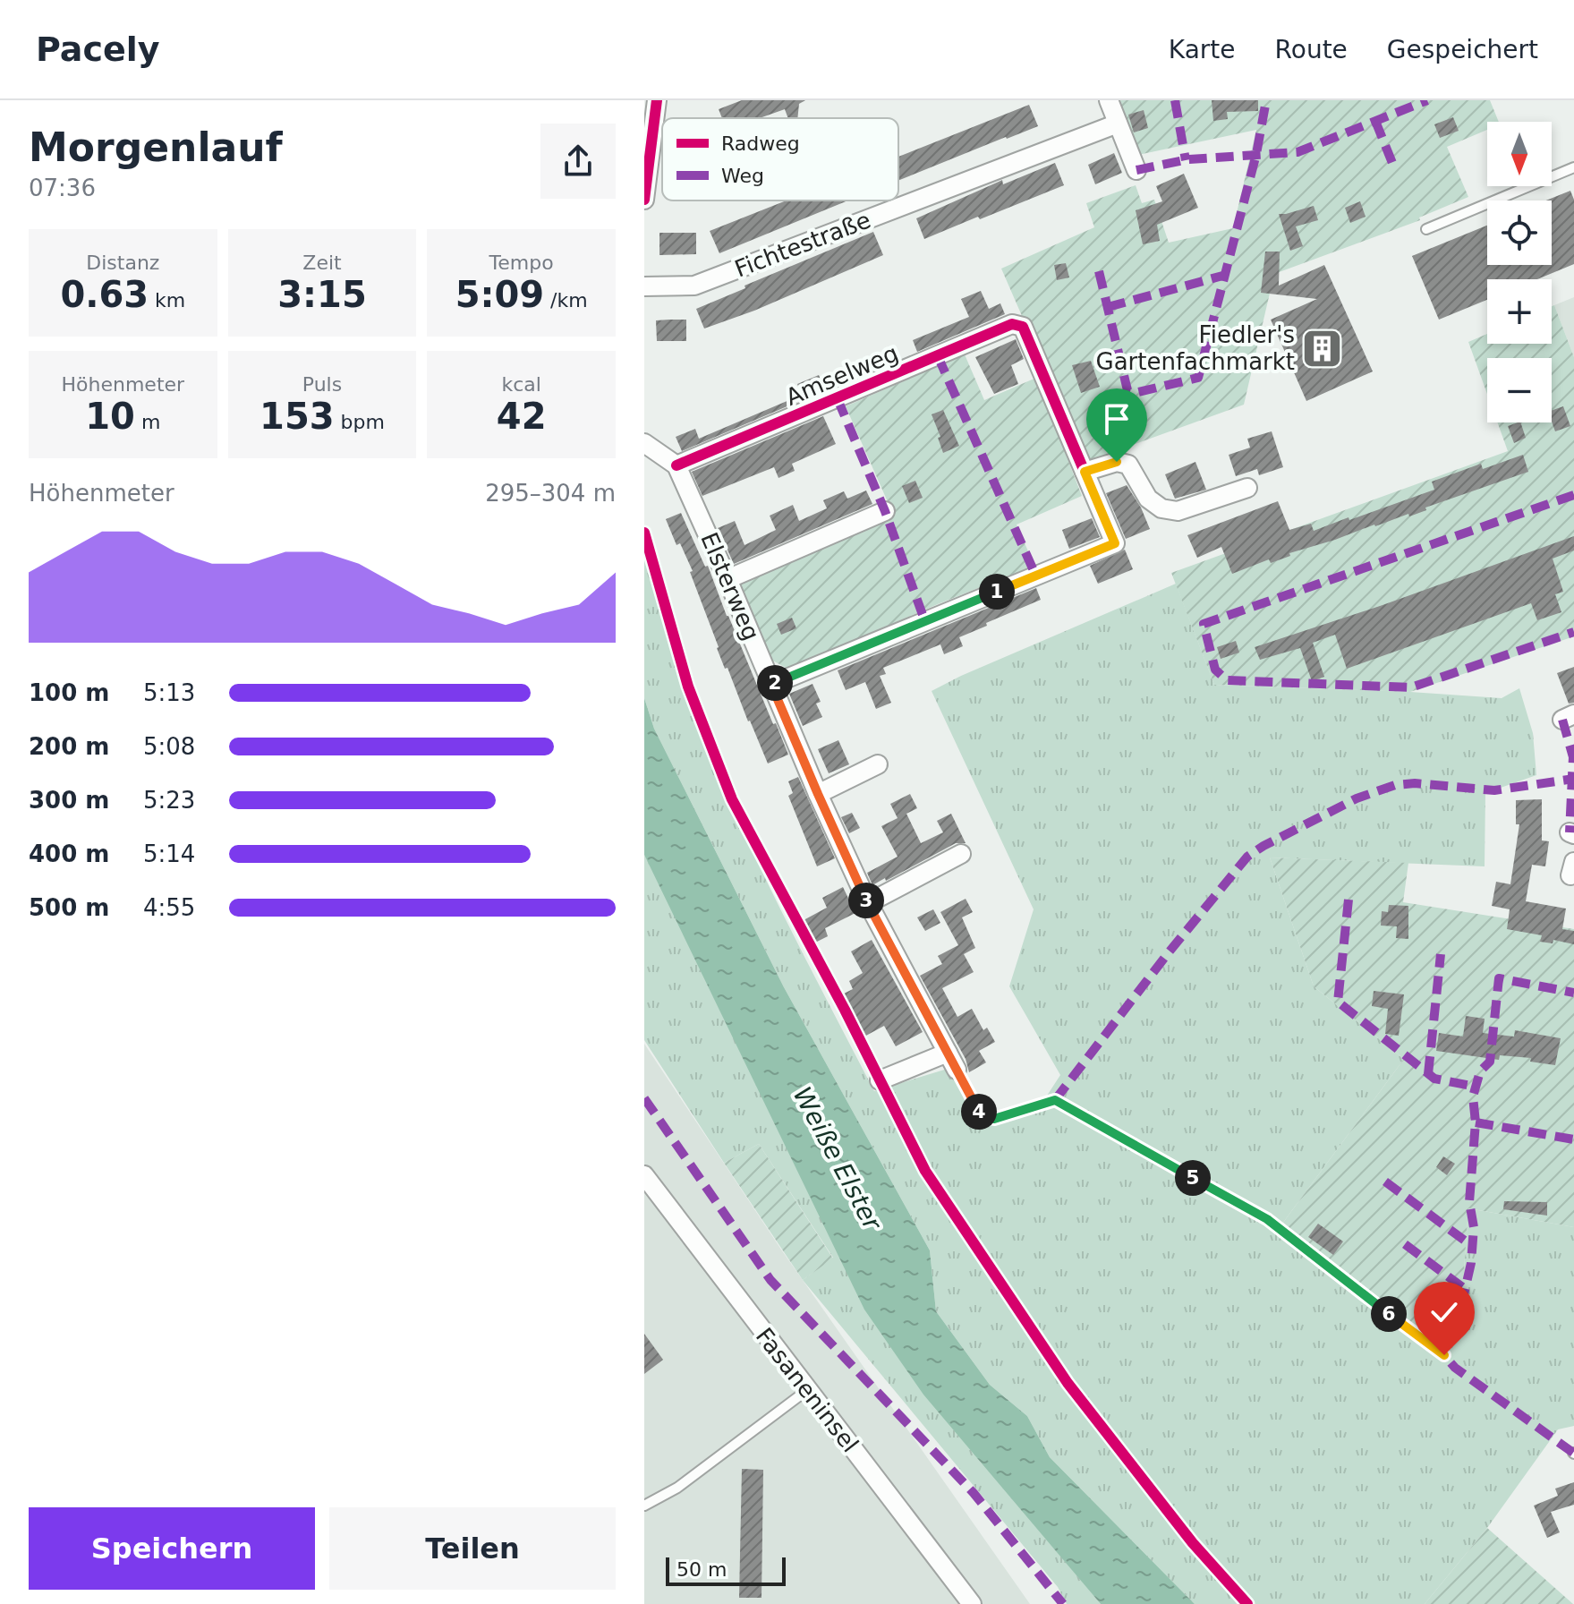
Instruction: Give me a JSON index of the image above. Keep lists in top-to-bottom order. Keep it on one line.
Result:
{"streets":{"street":["Fichtestraße","Amselweg","Elsterweg","Fasaneninsel"]},"crossings":[["Amselweg","Elsterweg"]],"water":["Weiße Elster"],"places":{"building":["Fiedler's Gartenfachmarkt"]},"legend":["Radweg","Weg"],"scale_bar":"50 m","north":"bottom","page":{"header":"Pacely","nav":["Karte","Route","Gespeichert"],"heading":["Morgenlauf","07:36"],"map_buttons":["+","−"],"stats":[["Distanz","0.63 km"],["Zeit","3:15"],["Tempo","5:09 /km"],["Höhenmeter","10 m"],["Puls","153 bpm"],["kcal","42"]],"chart":["Höhenmeter","295–304 m"],"pins":["1","2","3","4","5","6"],"list":[{"name":"100 m","note":"5:13"},{"name":"200 m","note":"5:08"},{"name":"300 m","note":"5:23"},{"name":"400 m","note":"5:14"},{"name":"500 m","note":"4:55"}],"buttons":["Speichern","Teilen"],"scale":"50 m"}}
